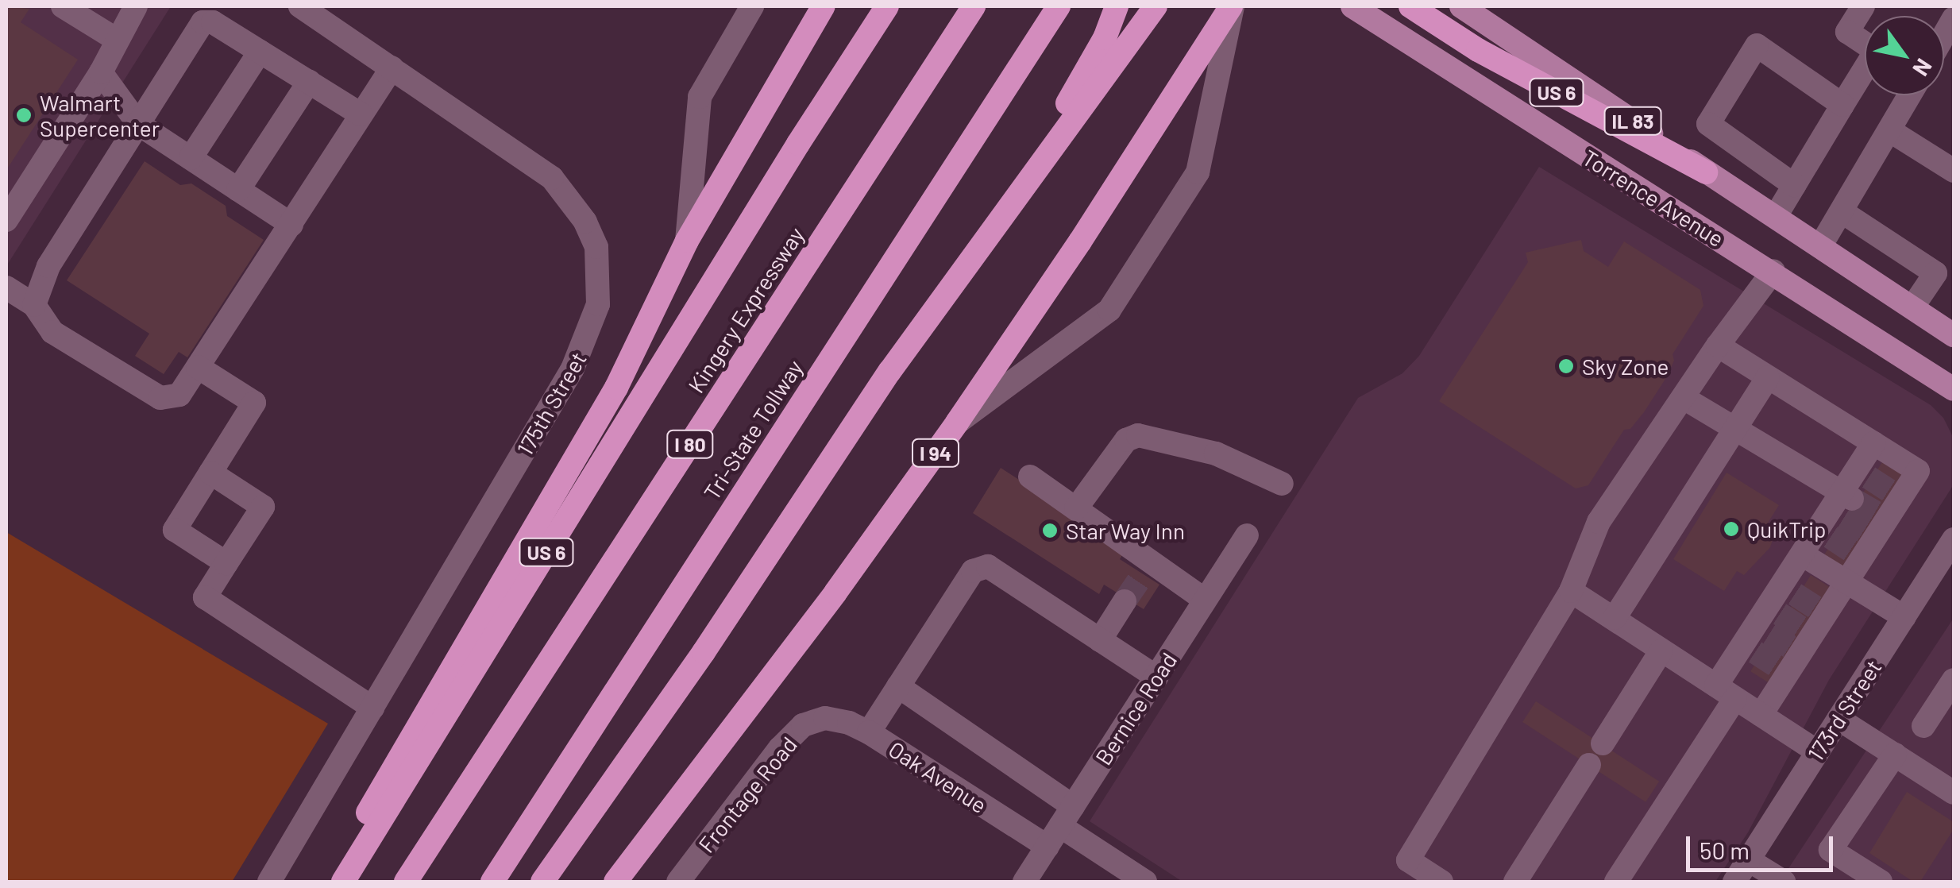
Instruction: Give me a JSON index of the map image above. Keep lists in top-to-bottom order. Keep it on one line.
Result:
{"streets":{"highway":["US 6","Kingery Expressway","Tri-State Tollway","I 80","I 94"],"main road":["IL 83","Torrence Avenue"],"street":["175th Street","Bernice Road","173rd Street","Oak Avenue","Frontage Road"]},"crossings":[["US 6","IL 83"],["Bernice Road","Oak Avenue"],["Oak Avenue","Frontage Road"]],"places":["Walmart Supercenter","Sky Zone","QuikTrip","Star Way Inn"],"scale_bar":"50 m","north":"bottom right"}
